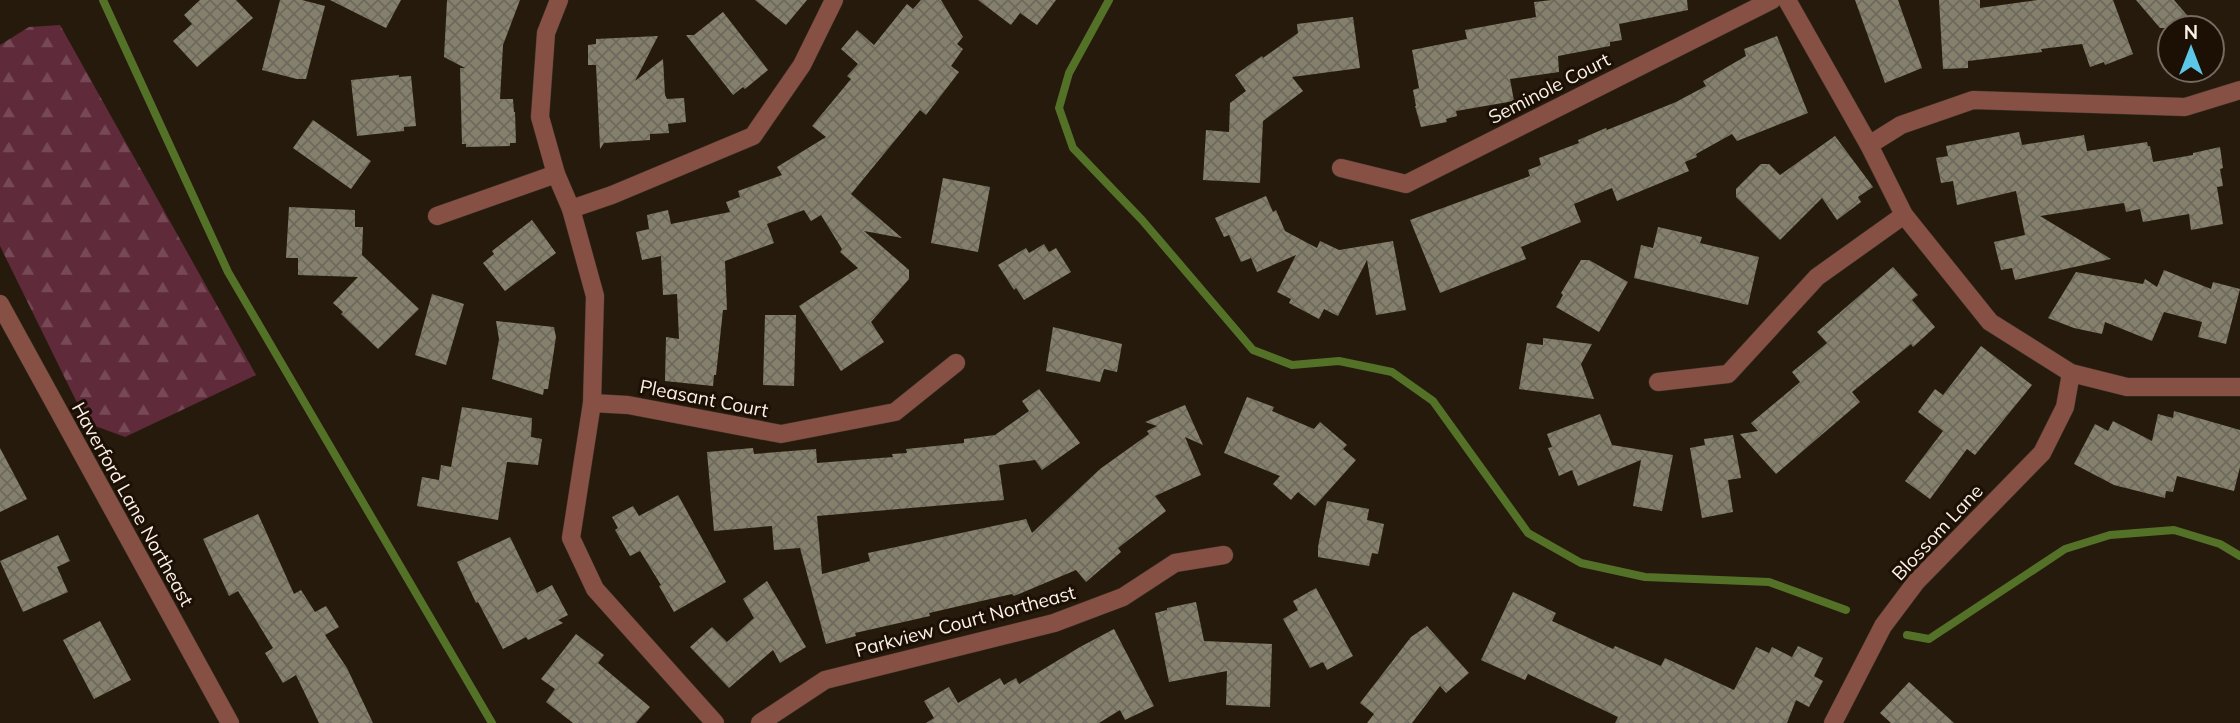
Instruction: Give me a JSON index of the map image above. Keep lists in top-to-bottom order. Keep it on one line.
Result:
{"streets":{"street":["Seminole Court","Pleasant Court","Haverford Lane Northeast","Blossom Lane","Parkview Court Northeast"]},"north":"top"}
